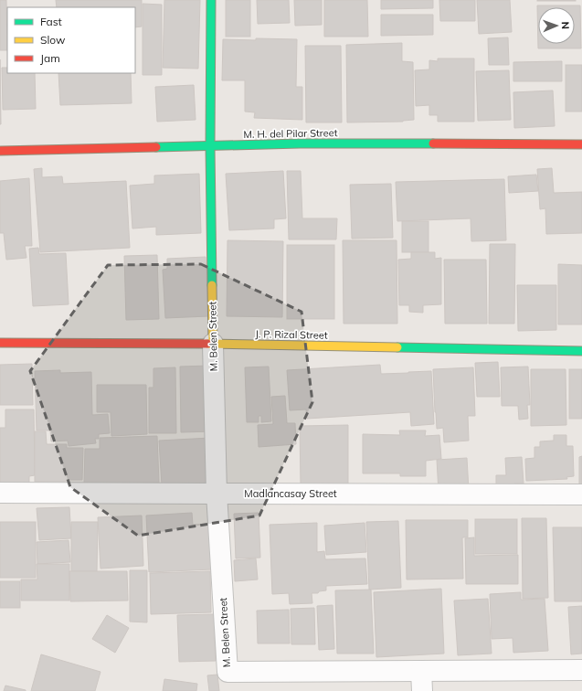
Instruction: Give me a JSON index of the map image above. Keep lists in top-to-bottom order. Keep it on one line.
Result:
{"streets":{"main road":["M. H. del Pilar Street","J. P. Rizal Street","M. Belen Street"],"street":["Madlancasay Street"]},"crossings":[["M. H. del Pilar Street","M. Belen Street"],["J. P. Rizal Street","M. Belen Street"],["M. Belen Street","Madlancasay Street"]],"legend":["Fast","Slow","Jam"],"north":"right"}
